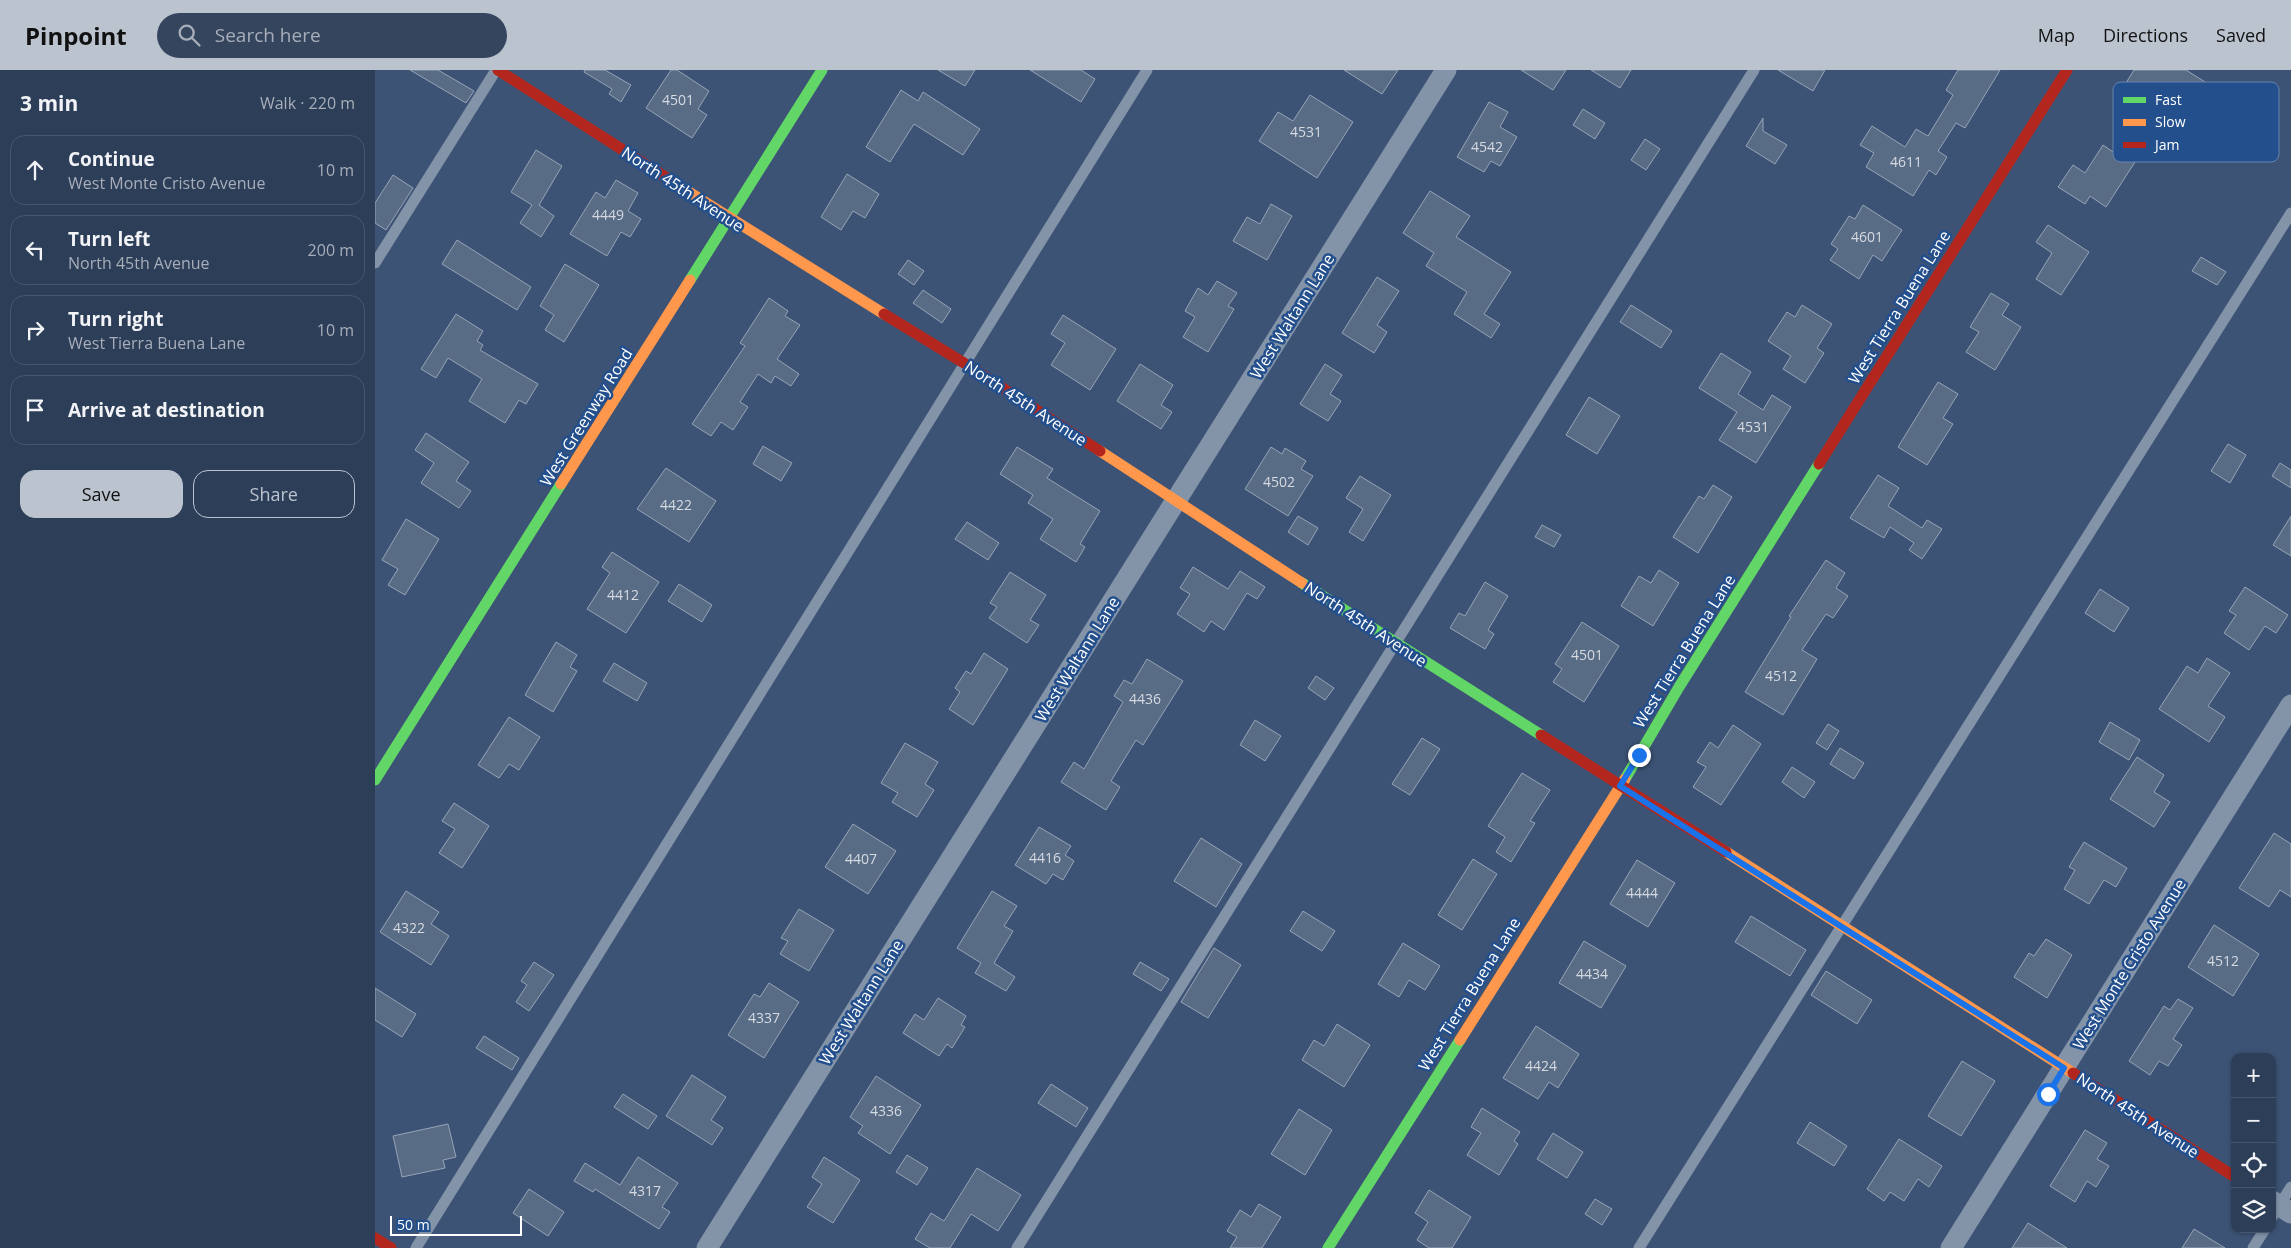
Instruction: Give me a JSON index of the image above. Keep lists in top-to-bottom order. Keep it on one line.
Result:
{"streets":{"street":["North 45th Avenue","West Tierra Buena Lane","West Waltann Lane","West Greenway Road","West Monte Cristo Avenue"]},"crossings":[["North 45th Avenue","West Tierra Buena Lane"],["North 45th Avenue","West Waltann Lane"],["North 45th Avenue","West Greenway Road"],["North 45th Avenue","West Monte Cristo Avenue"]],"house_numbers":["4501","4531","4542","4611","4449","4601","4531","4502","4422","4412","4501","4512","4436","4416","4407","4444","4322","4512","4434","4337","4424","4336","4317"],"legend":["Fast","Slow","Jam"],"scale_bar":"50 m","page":{"header":"Pinpoint","search":"Search here","nav":["Map","Directions","Saved"],"heading":["3 min","Walk · 220 m"],"list":[["Continue","West Monte Cristo Avenue","10 m"],["Turn left","North 45th Avenue","200 m"],["Turn right","West Tierra Buena Lane","10 m"],"Arrive at destination"],"buttons":["Save","Share"],"map_buttons":["+","−"],"scale":"50 m"}}
